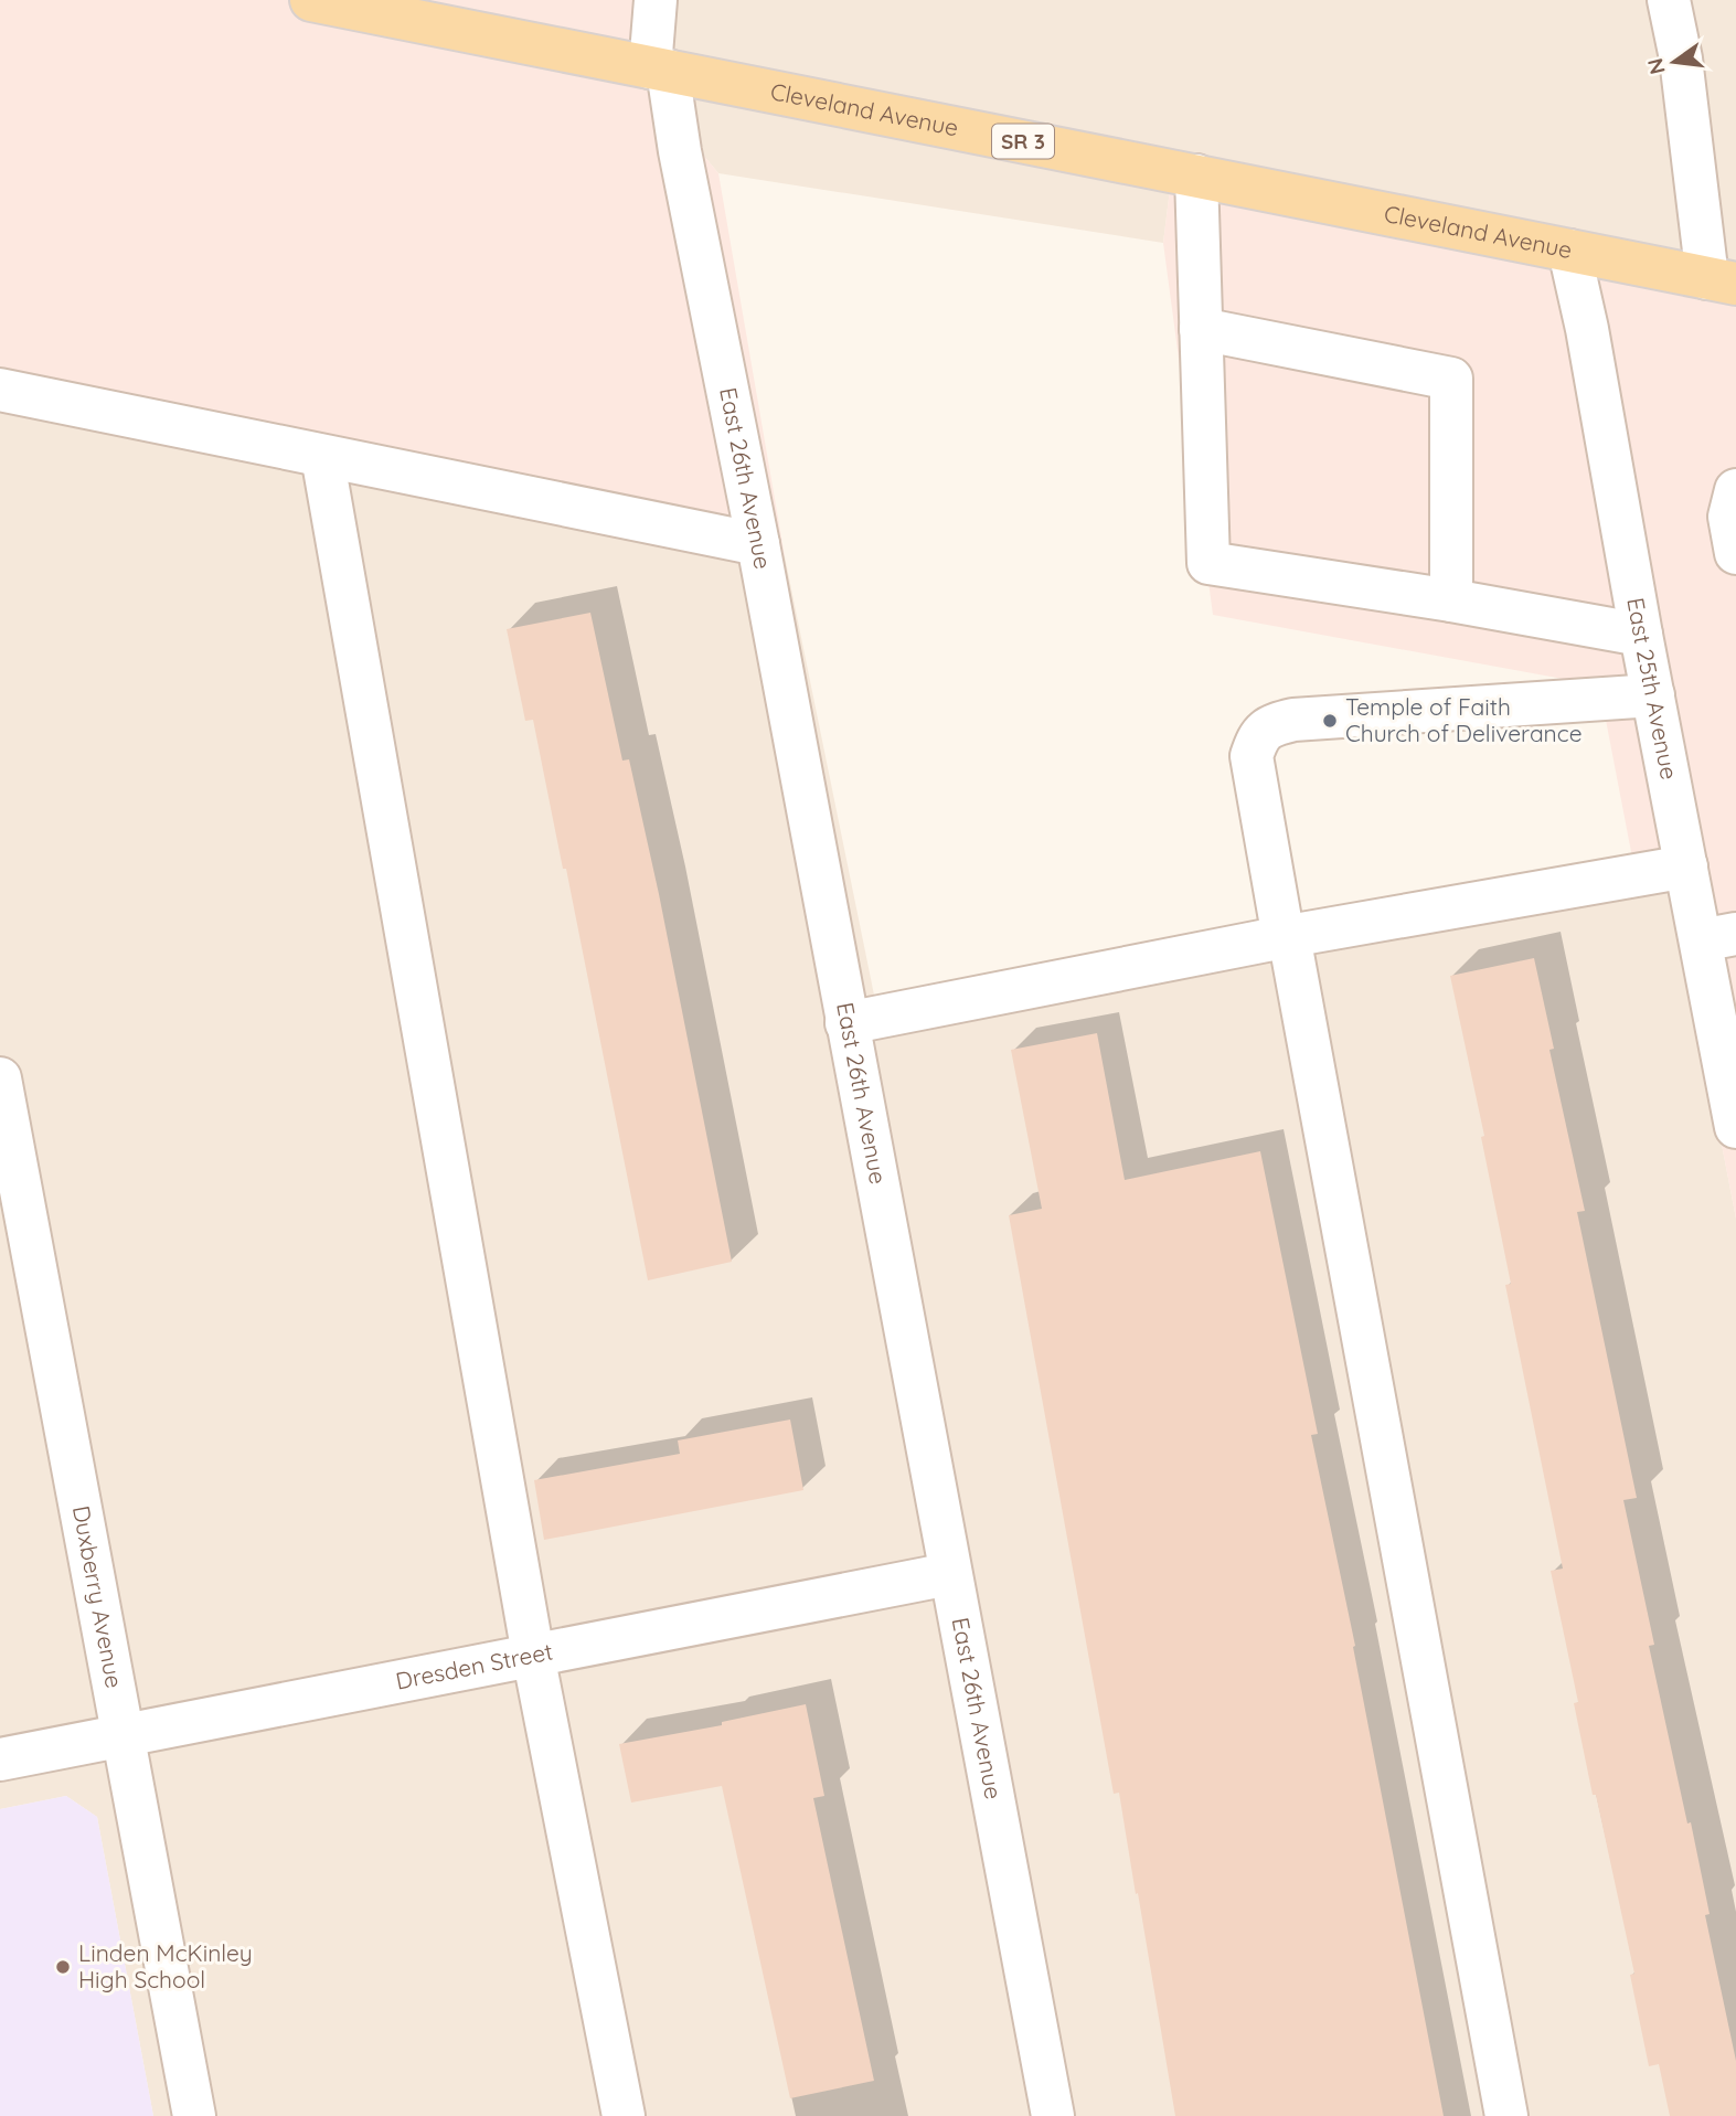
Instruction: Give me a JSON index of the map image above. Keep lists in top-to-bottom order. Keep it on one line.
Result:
{"streets":{"main road":["Cleveland Avenue","SR 3"],"street":["East 26th Avenue","East 25th Avenue","Duxberry Avenue","Dresden Street"]},"crossings":[["Cleveland Avenue","East 26th Avenue"],["Cleveland Avenue","East 25th Avenue"],["East 26th Avenue","Dresden Street"],["Duxberry Avenue","Dresden Street"]],"places":["Temple of Faith Church of Deliverance","Linden McKinley High School"],"north":"left"}
